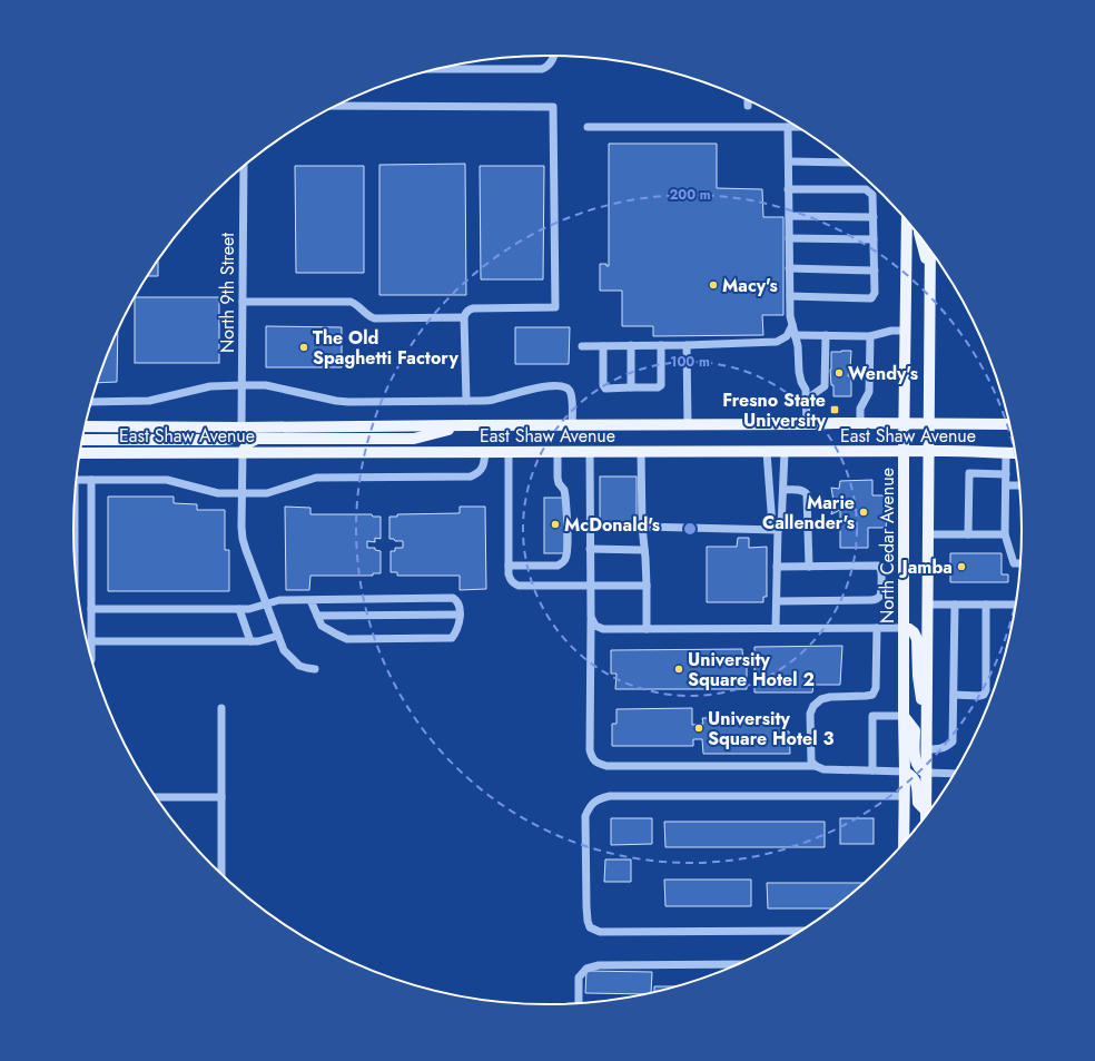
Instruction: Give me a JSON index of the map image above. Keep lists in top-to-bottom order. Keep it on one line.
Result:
{"streets":{"main road":["East Shaw Avenue","North Cedar Avenue"],"street":["North 9th Street"]},"crossings":[["North 9th Street","East Shaw Avenue"],["East Shaw Avenue","North Cedar Avenue"]],"places":{"other":["Macy's","The Old Spaghetti Factory","Wendy's","Marie Callender's","McDonald's","Jamba","University Square Hotel 2","University Square Hotel 3"],"transit":["Fresno State University"]},"rings":["200 m","100 m"]}
